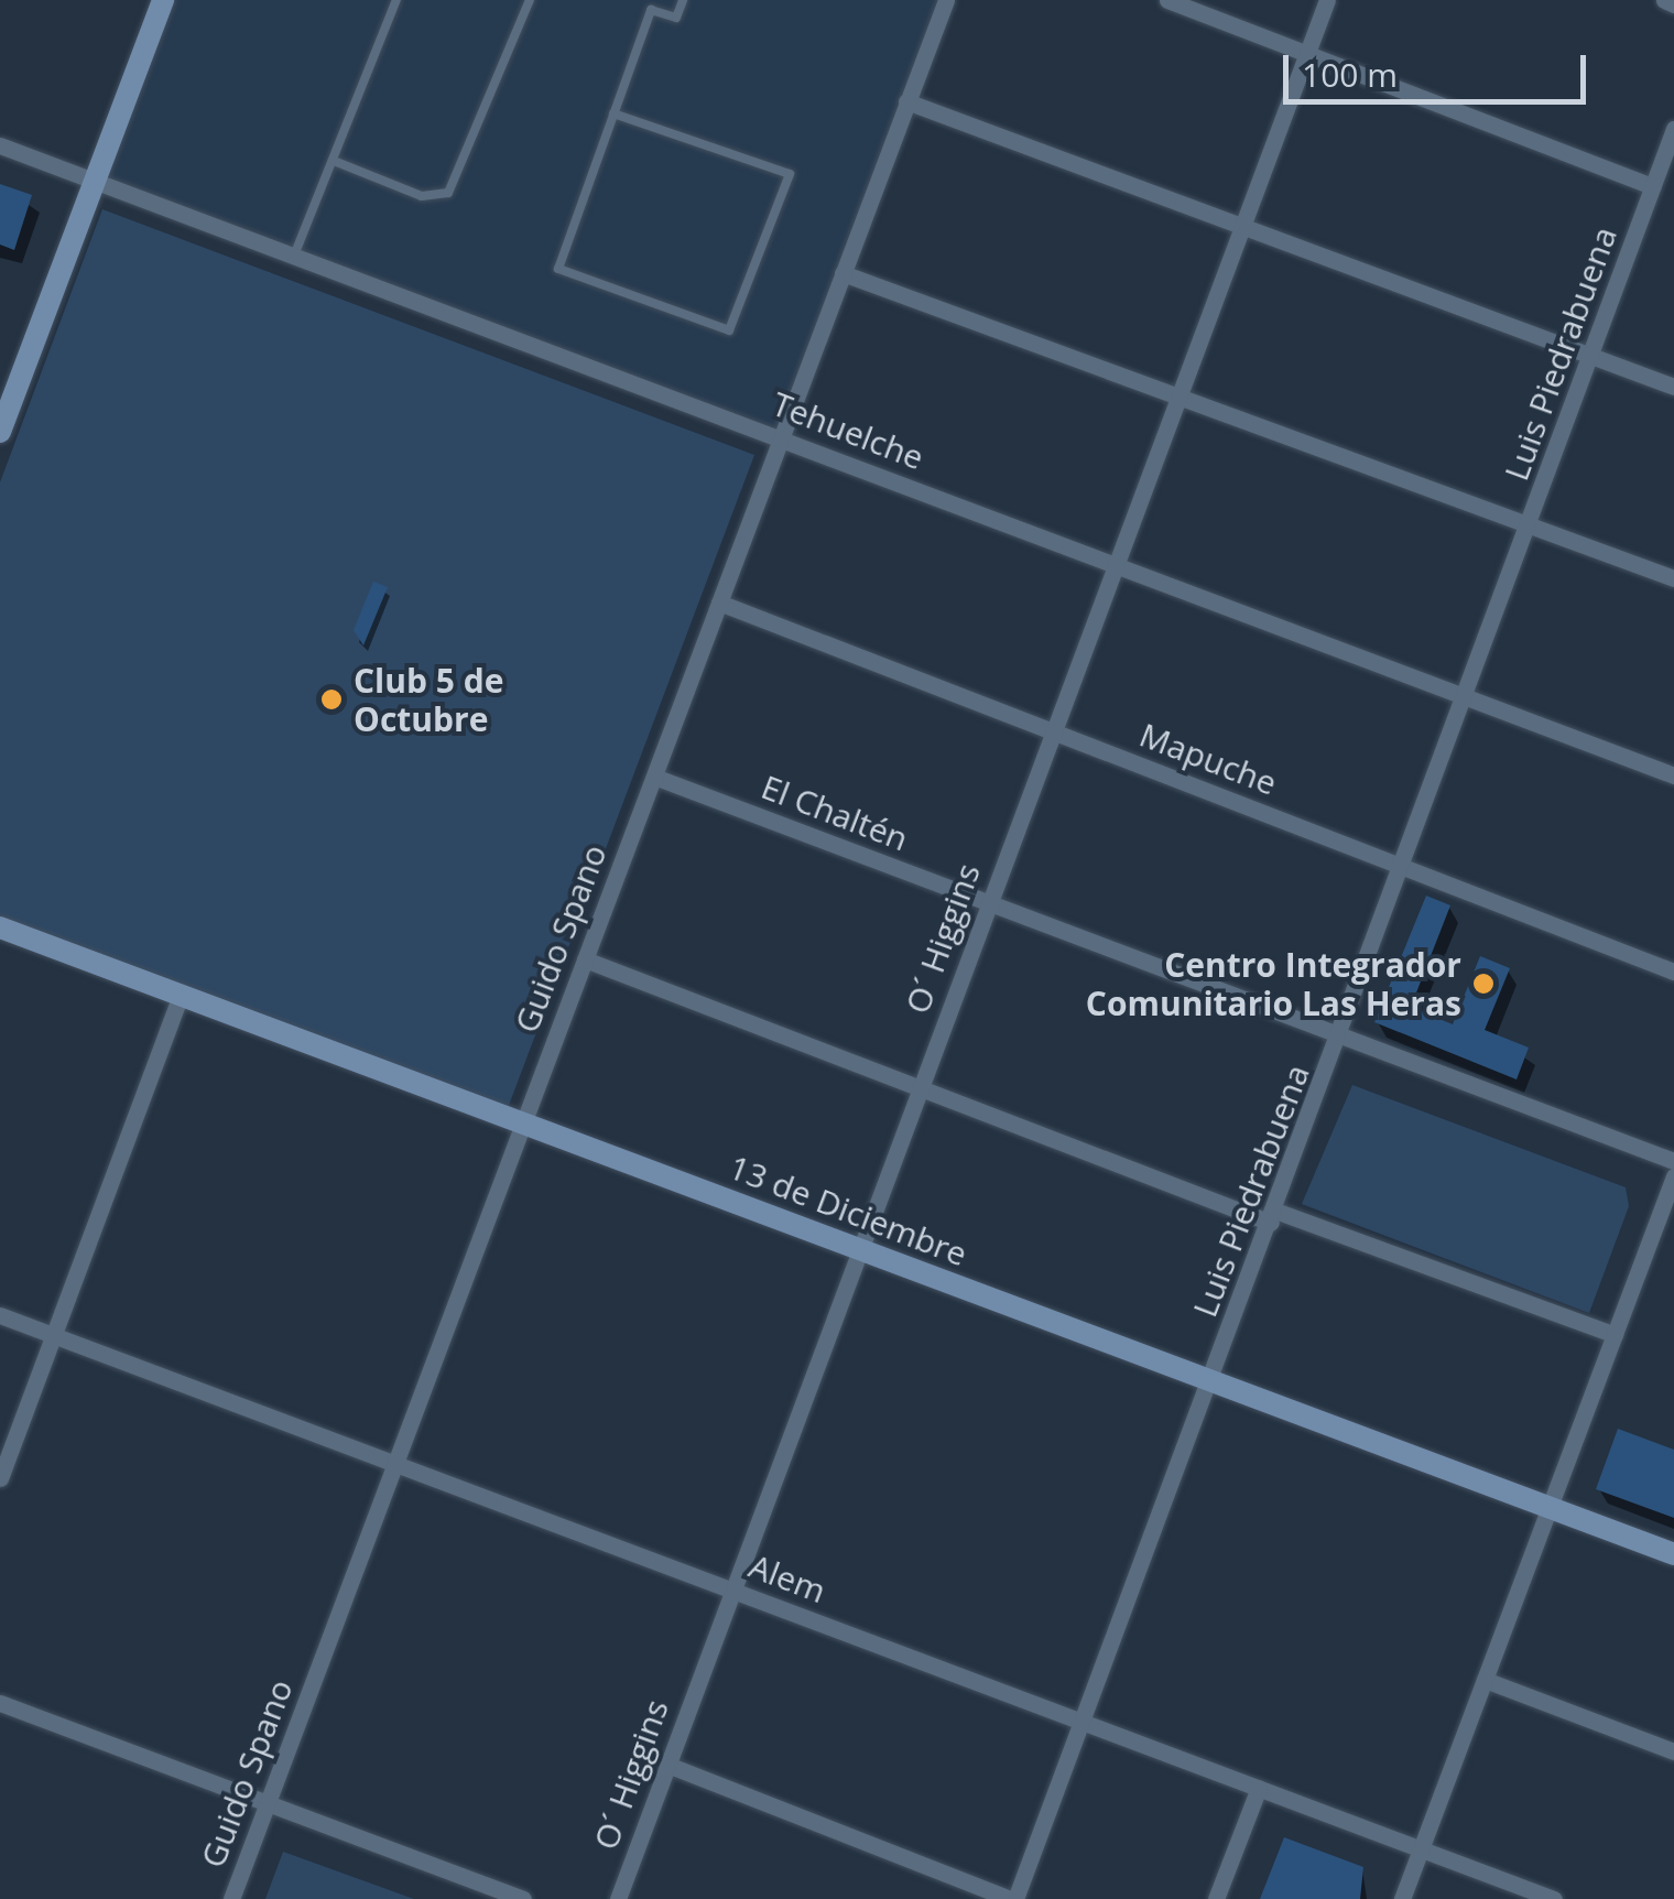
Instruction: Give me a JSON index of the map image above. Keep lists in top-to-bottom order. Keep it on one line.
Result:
{"streets":{"street":["Luis Piedrabuena","Tehuelche","Mapuche","El Chaltén","Guido Spano","O´ Higgins","13 de Diciembre","Alem"]},"crossings":[["Luis Piedrabuena","Tehuelche"],["Luis Piedrabuena","Mapuche"],["Luis Piedrabuena","El Chaltén"],["Luis Piedrabuena","13 de Diciembre"],["Luis Piedrabuena","Alem"],["Tehuelche","Guido Spano"],["Tehuelche","O´ Higgins"],["Mapuche","Guido Spano"],["Mapuche","O´ Higgins"],["El Chaltén","Guido Spano"],["El Chaltén","O´ Higgins"],["Guido Spano","13 de Diciembre"],["Guido Spano","Alem"],["O´ Higgins","13 de Diciembre"],["O´ Higgins","Alem"]],"places":["Club 5 de Octubre","Centro Integrador Comunitario Las Heras"],"scale_bar":"100 m"}
